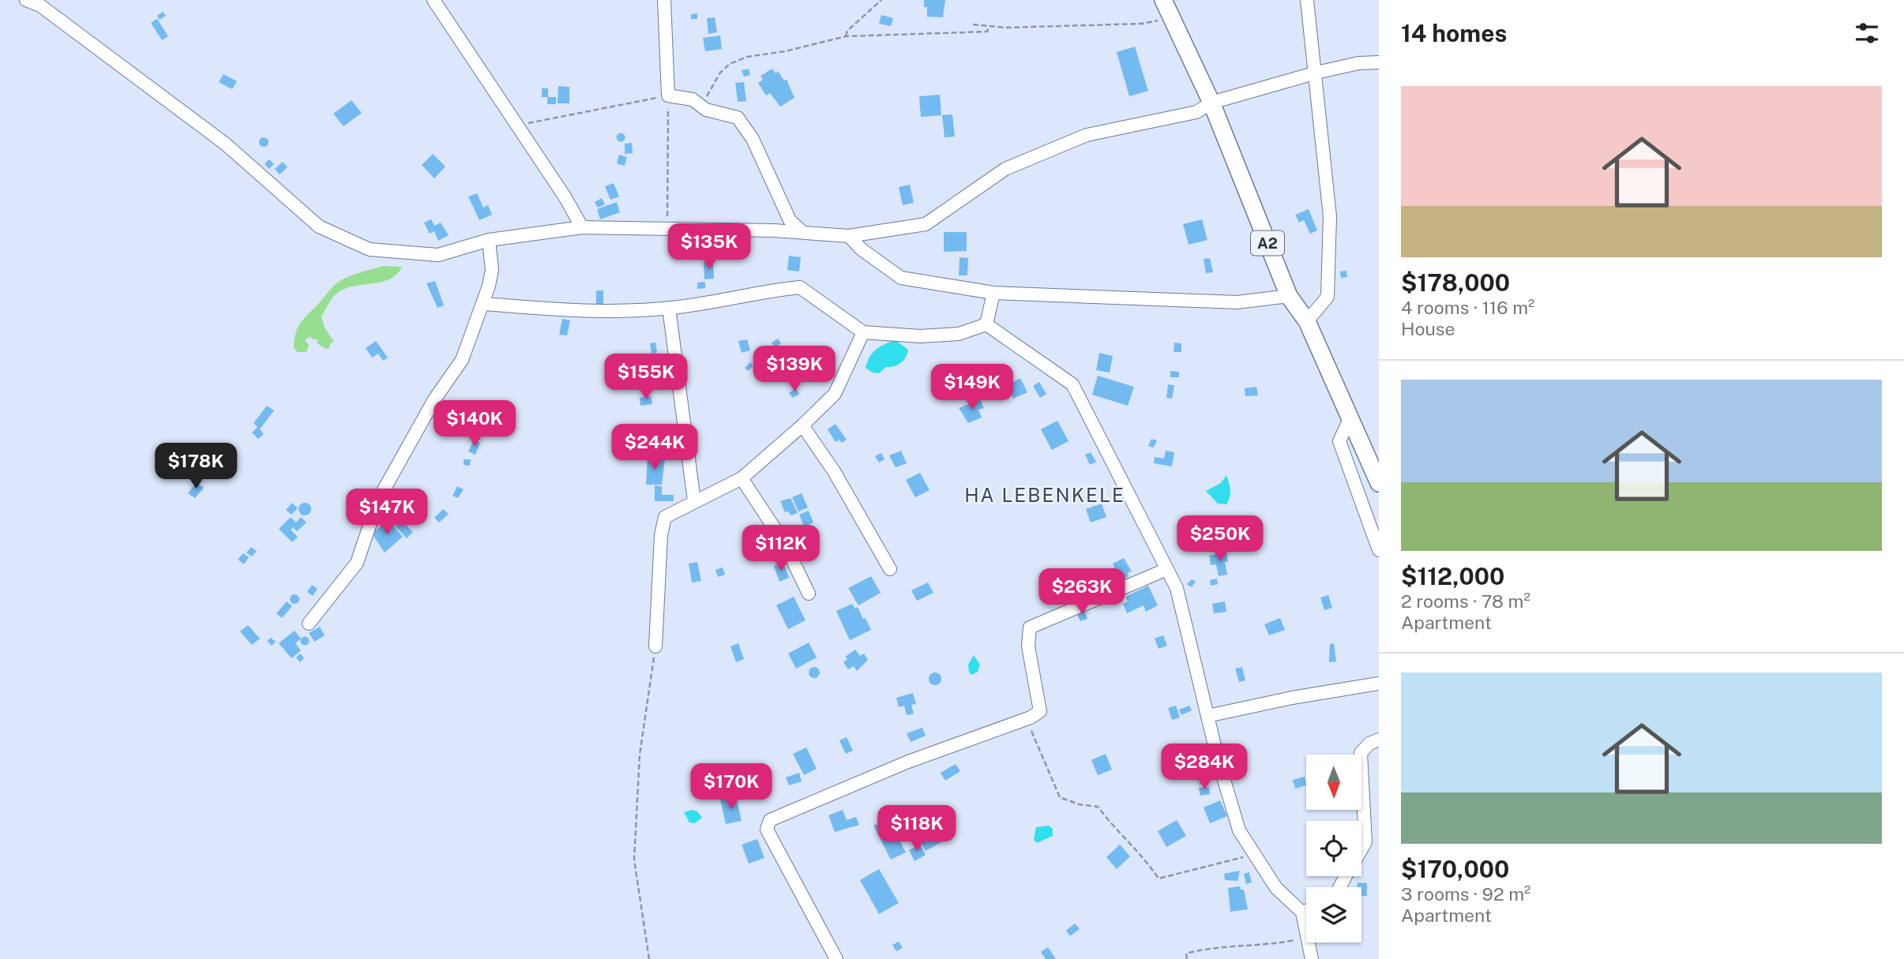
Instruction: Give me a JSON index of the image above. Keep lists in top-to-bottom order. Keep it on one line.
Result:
{"streets":{"main road":["A2"]},"districts":["HA LEBENKELE"],"north":"bottom","page":{"heading":"14 homes","list":[{"name":"$178,000","note":"4 rooms · 116 m² · House"},{"name":"$112,000","note":"2 rooms · 78 m² · Apartment"},{"name":"$170,000","note":"3 rooms · 92 m² · Apartment"}],"price":["$135K","$139K","$155K","$149K","$140K","$244K","$178K","$147K","$250K","$112K","$263K","$284K","$170K","$118K"]}}
